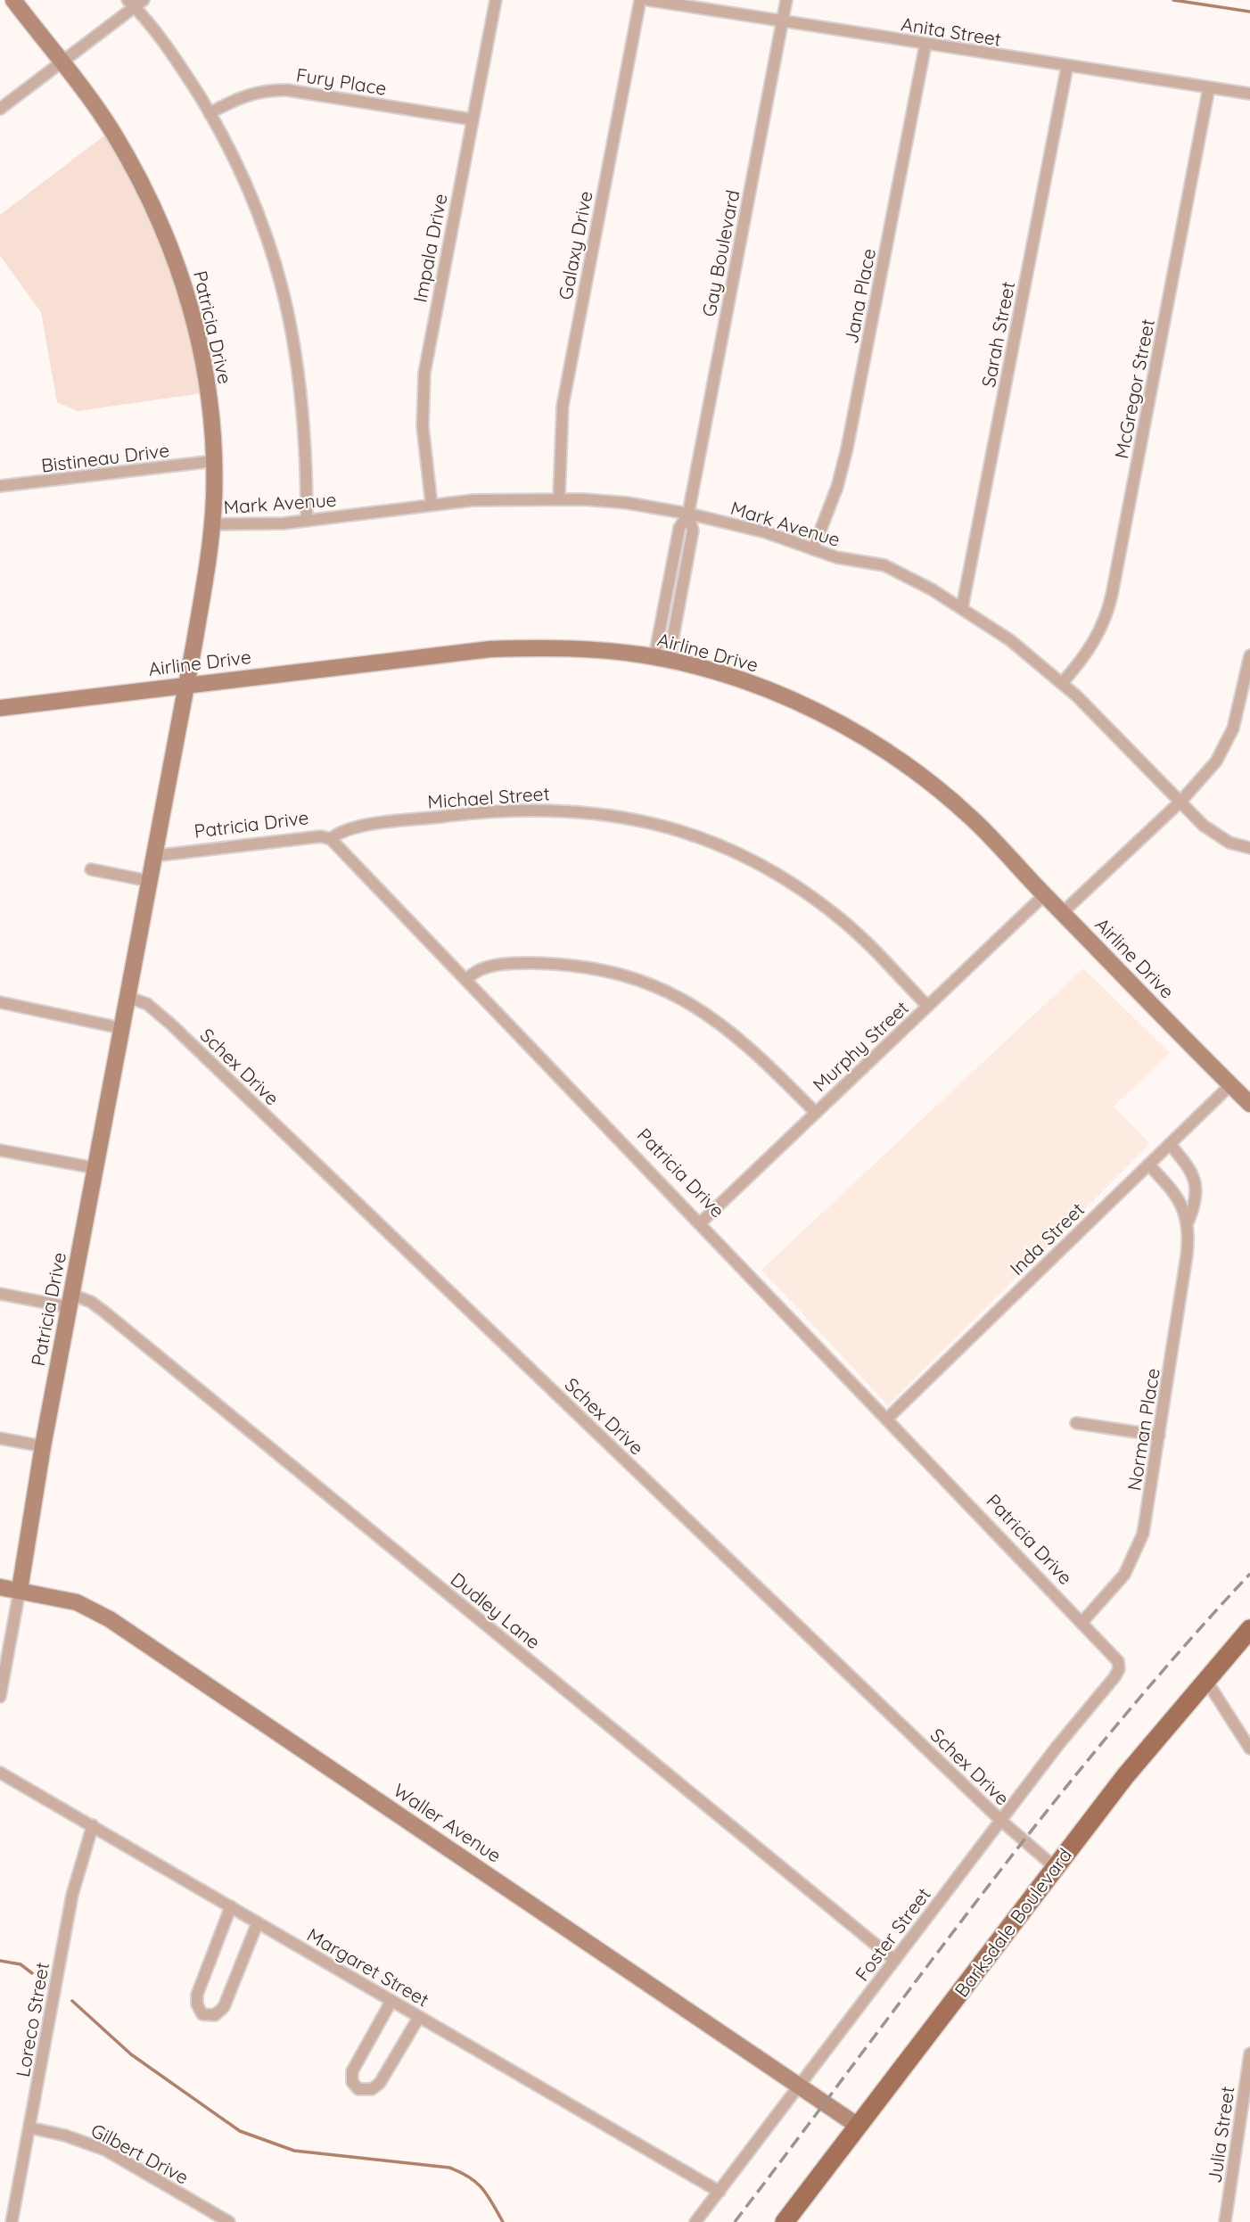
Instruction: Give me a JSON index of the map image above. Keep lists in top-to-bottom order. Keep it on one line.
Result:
{"streets":{"main road":["Barksdale Boulevard"],"street":["Anita Street","Fury Place","Galaxy Drive","Impala Drive","Gay Boulevard","Jana Place","Patricia Drive","Sarah Street","McGregor Street","Bistineau Drive","Mark Avenue","Airline Drive","Michael Street","Murphy Street","Schex Drive","Inda Street","Norman Place","Dudley Lane","Waller Avenue","Foster Street","Margaret Street","Loreco Street","Julia Street","Gilbert Drive"]},"crossings":[["Anita Street","Gay Boulevard"],["Anita Street","Jana Place"],["Anita Street","Sarah Street"],["Anita Street","McGregor Street"],["Fury Place","Impala Drive"],["Galaxy Drive","Mark Avenue"],["Impala Drive","Mark Avenue"],["Gay Boulevard","Mark Avenue"],["Gay Boulevard","Airline Drive"],["Jana Place","Mark Avenue"],["Patricia Drive","Bistineau Drive"],["Patricia Drive","Mark Avenue"],["Patricia Drive","Airline Drive"],["Patricia Drive","Michael Street"],["Patricia Drive","Murphy Street"],["Patricia Drive","Schex Drive"],["Patricia Drive","Inda Street"],["Patricia Drive","Norman Place"],["Patricia Drive","Dudley Lane"],["Patricia Drive","Waller Avenue"],["Patricia Drive","Foster Street"],["Sarah Street","Mark Avenue"],["McGregor Street","Mark Avenue"],["Airline Drive","Murphy Street"],["Airline Drive","Inda Street"],["Michael Street","Murphy Street"],["Schex Drive","Barksdale Boulevard"],["Schex Drive","Foster Street"],["Inda Street","Norman Place"],["Dudley Lane","Foster Street"],["Waller Avenue","Barksdale Boulevard"],["Waller Avenue","Foster Street"],["Foster Street","Margaret Street"],["Margaret Street","Loreco Street"],["Loreco Street","Gilbert Drive"]]}
